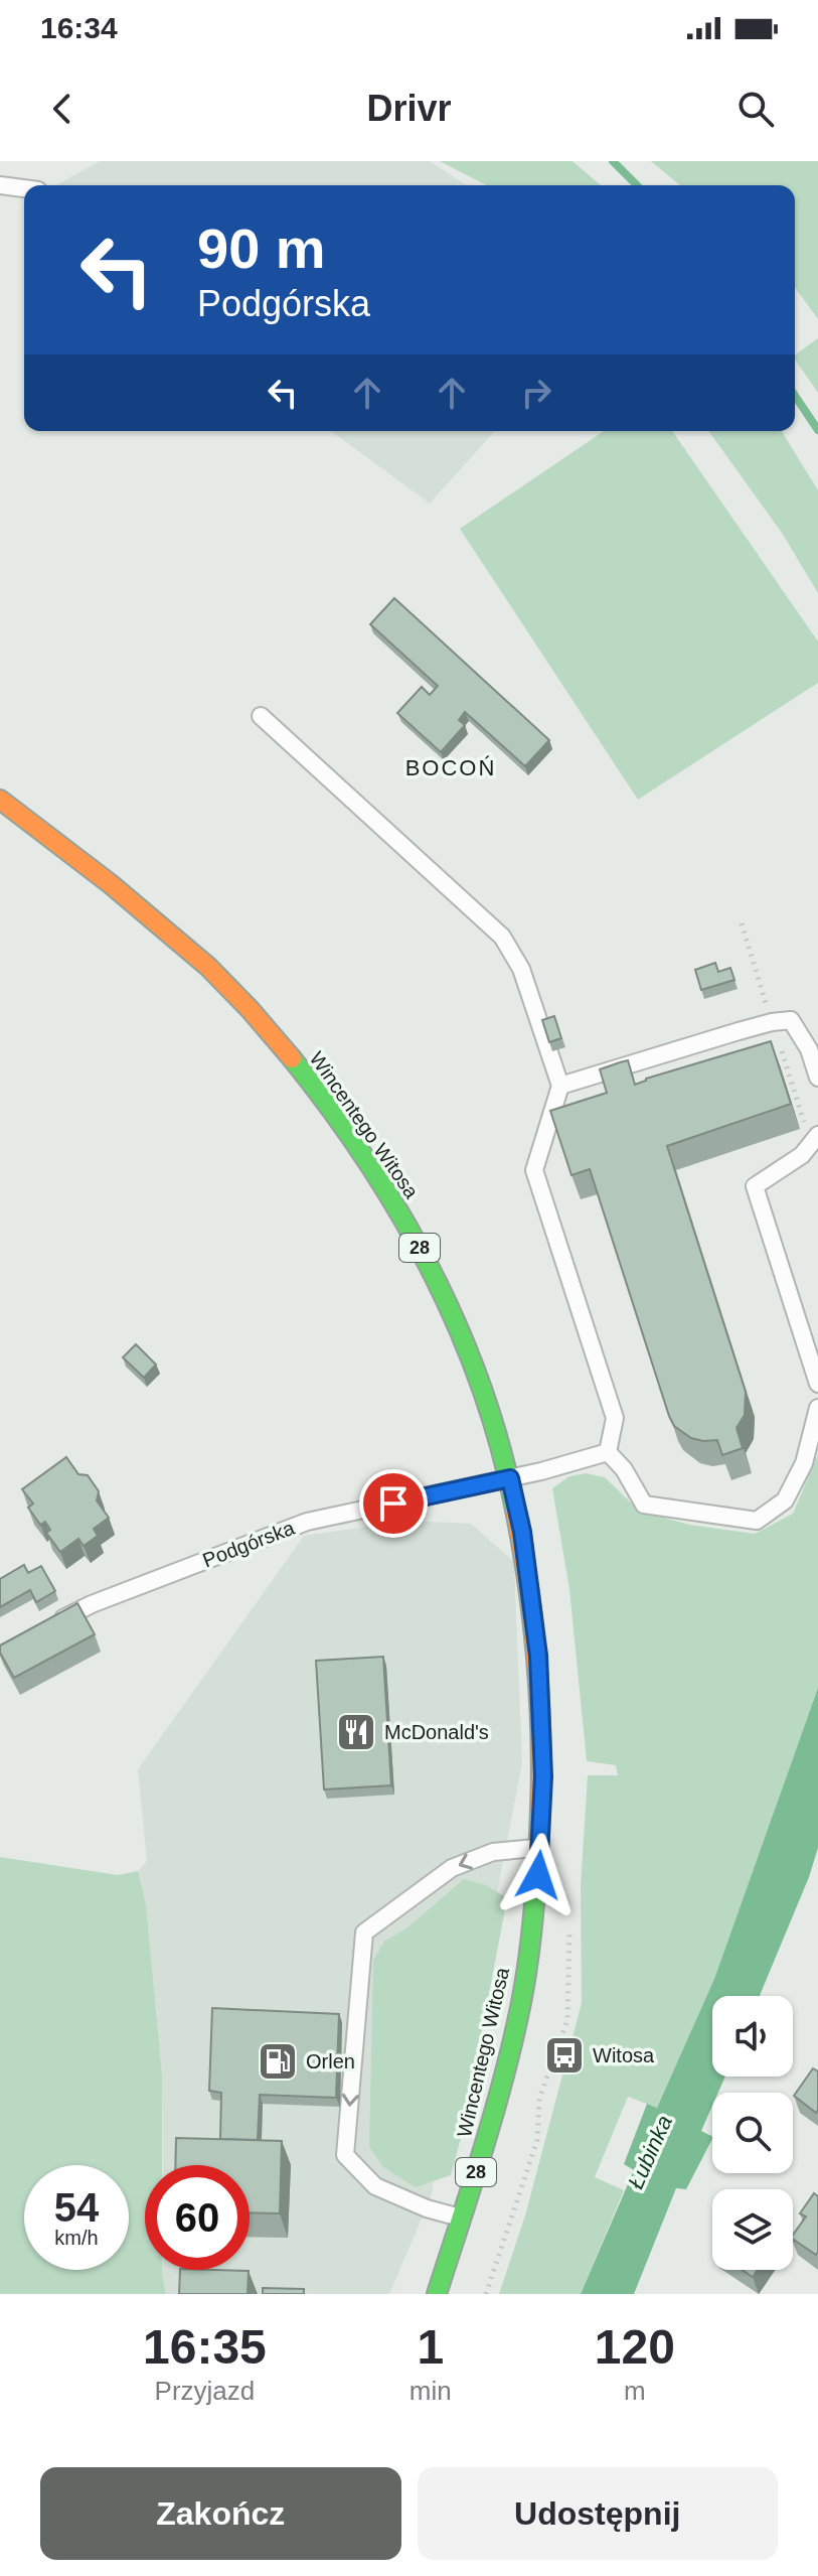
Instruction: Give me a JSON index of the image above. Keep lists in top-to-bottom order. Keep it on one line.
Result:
{"streets":{"main road":["Wincentego Witosa","28"],"lane":["Podgórska"]},"crossings":[["Wincentego Witosa","Podgórska"]],"districts":["BOCOŃ"],"water":["Łubinka"],"places":{"restaurant":["McDonald's"],"bus stop":["Witosa"],"fuel station":["Orlen"]},"page":{"status":"16:34","header":"Drivr","turn":["90 m","Podgórska"],"speed":"54 km/h","limit":"60","eta":["16:35","Przyjazd","1","min","120","m"],"buttons":["Zakończ","Udostępnij"]}}
